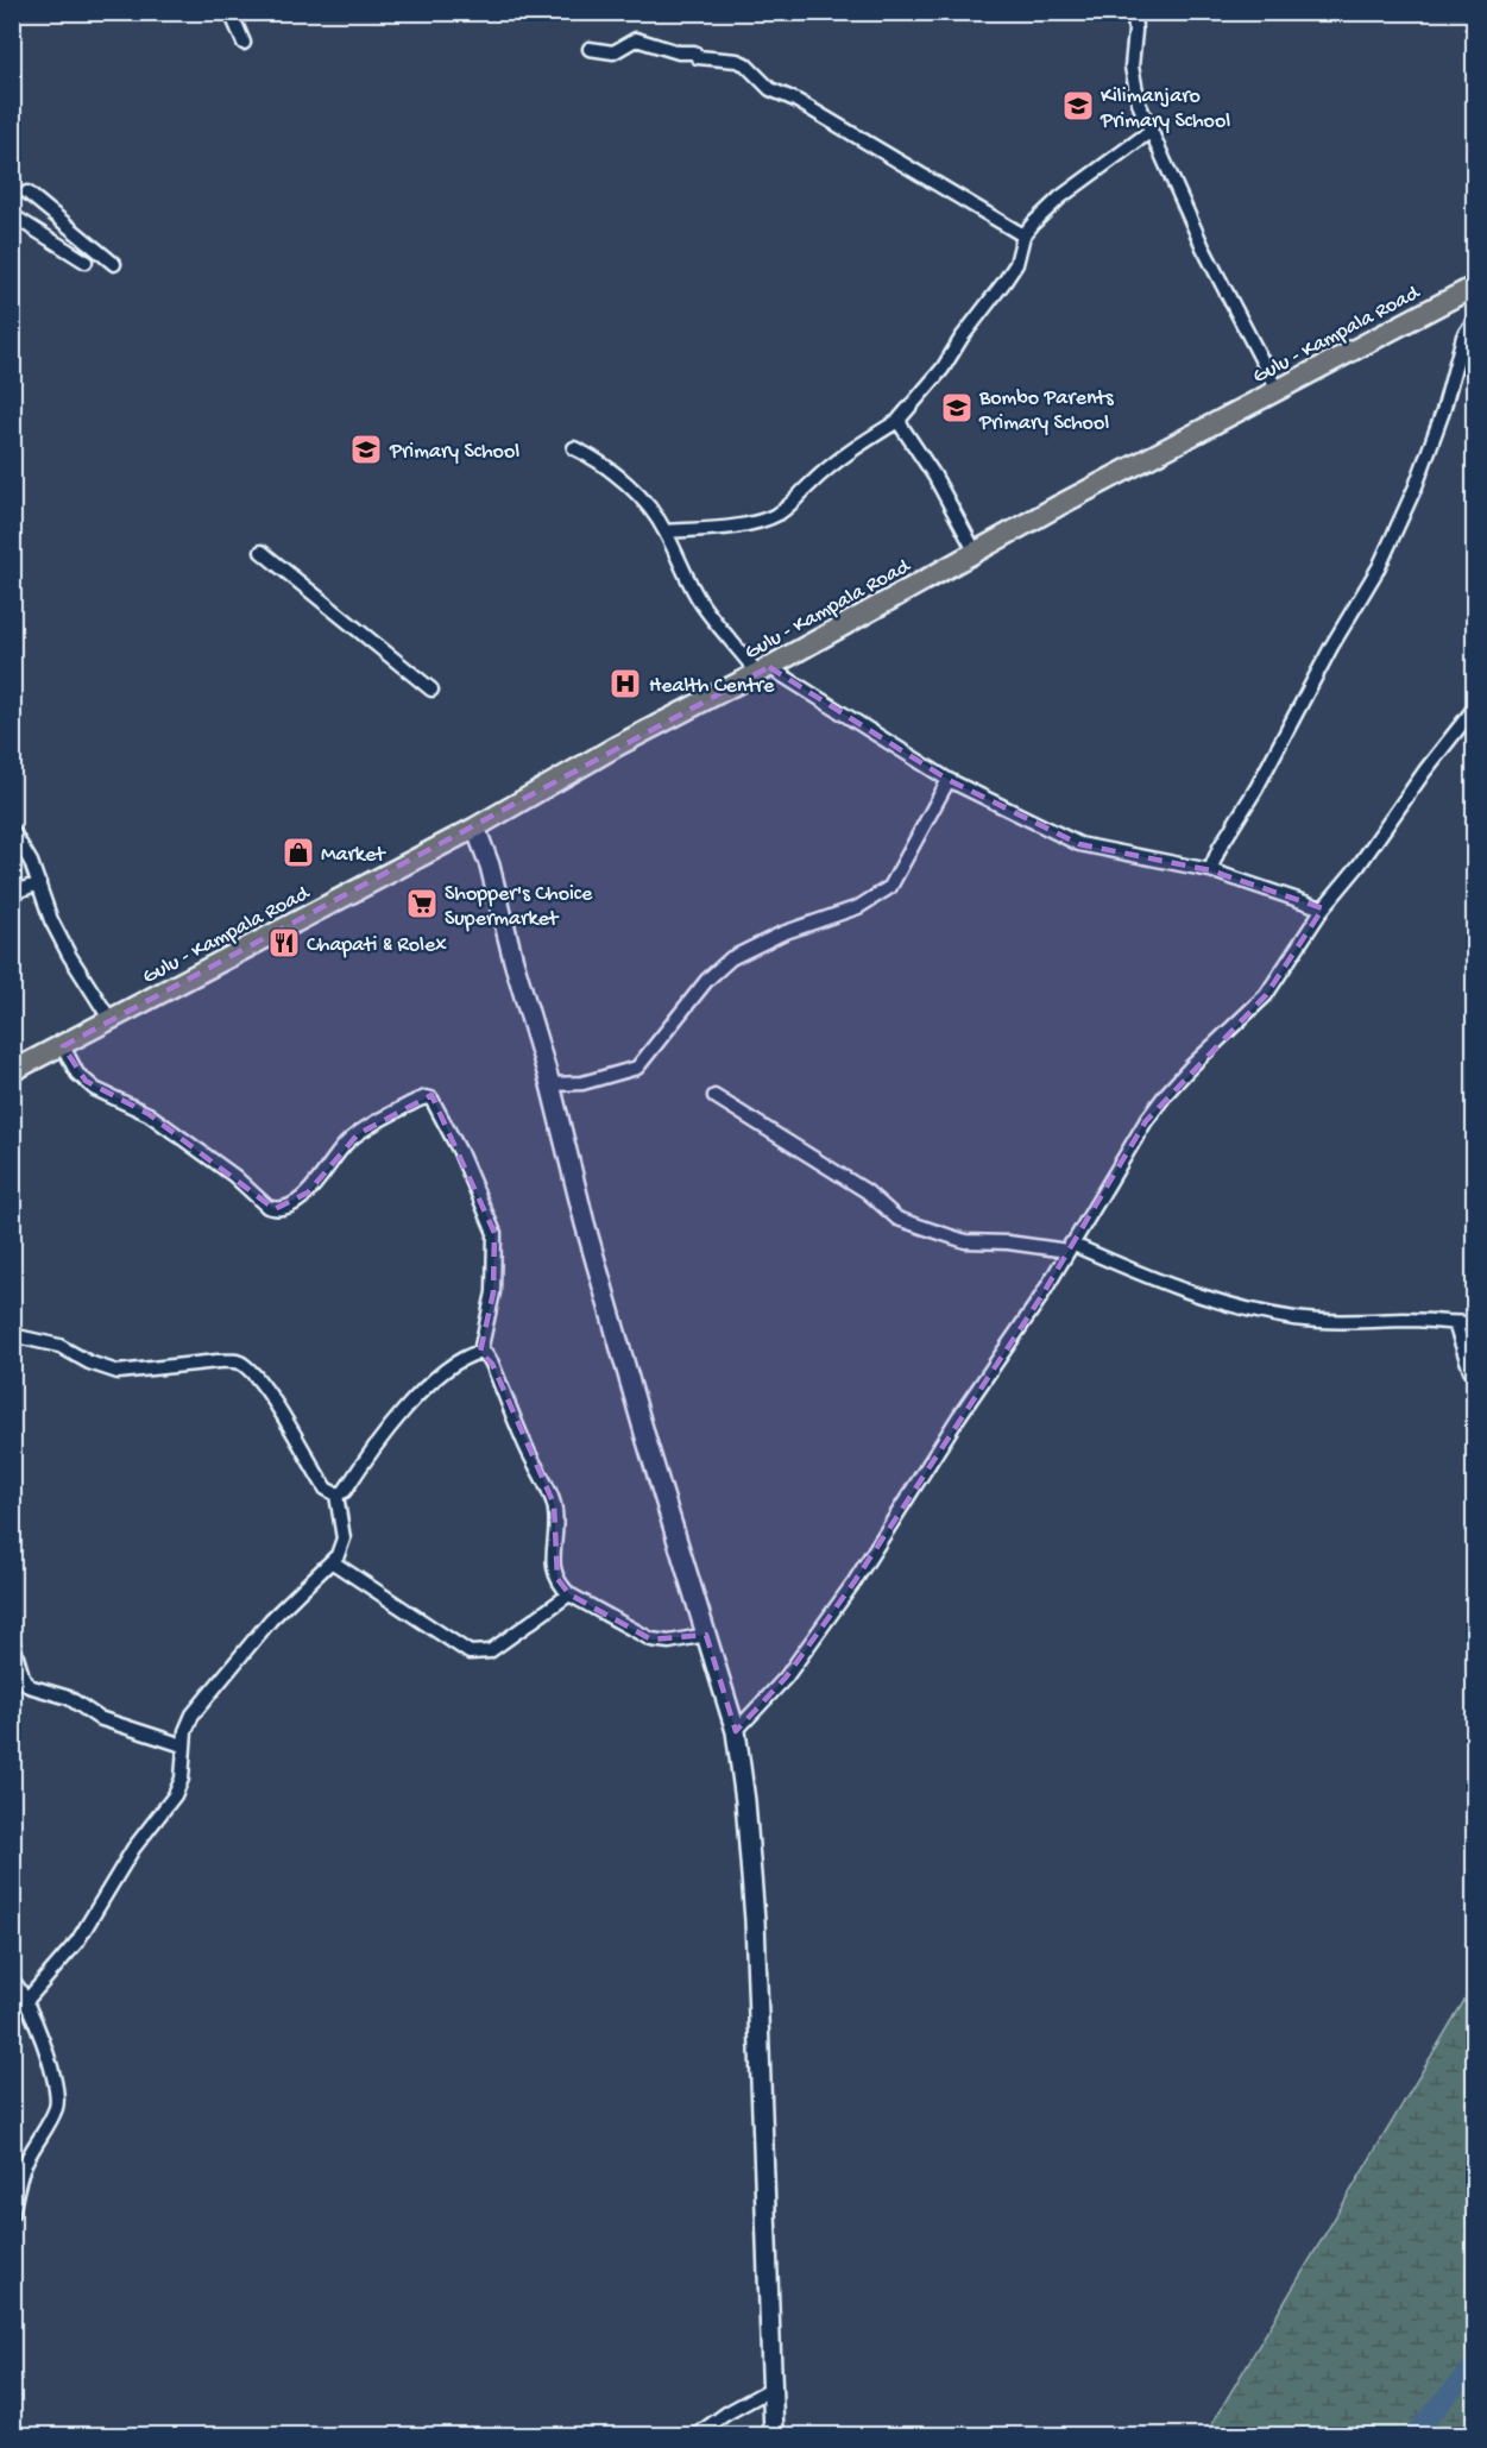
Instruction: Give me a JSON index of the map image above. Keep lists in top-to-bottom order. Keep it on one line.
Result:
{"streets":{"main road":["Gulu - Kampala Road"]},"places":{"school or university":["Kilimanjaro Primary School","Bombo Parents Primary School","Primary School"],"hospital":["Health Centre"],"shop":["Market"],"supermarket":["Shopper's Choice Supermarket"],"restaurant":["Chapati & Rolex"]}}
